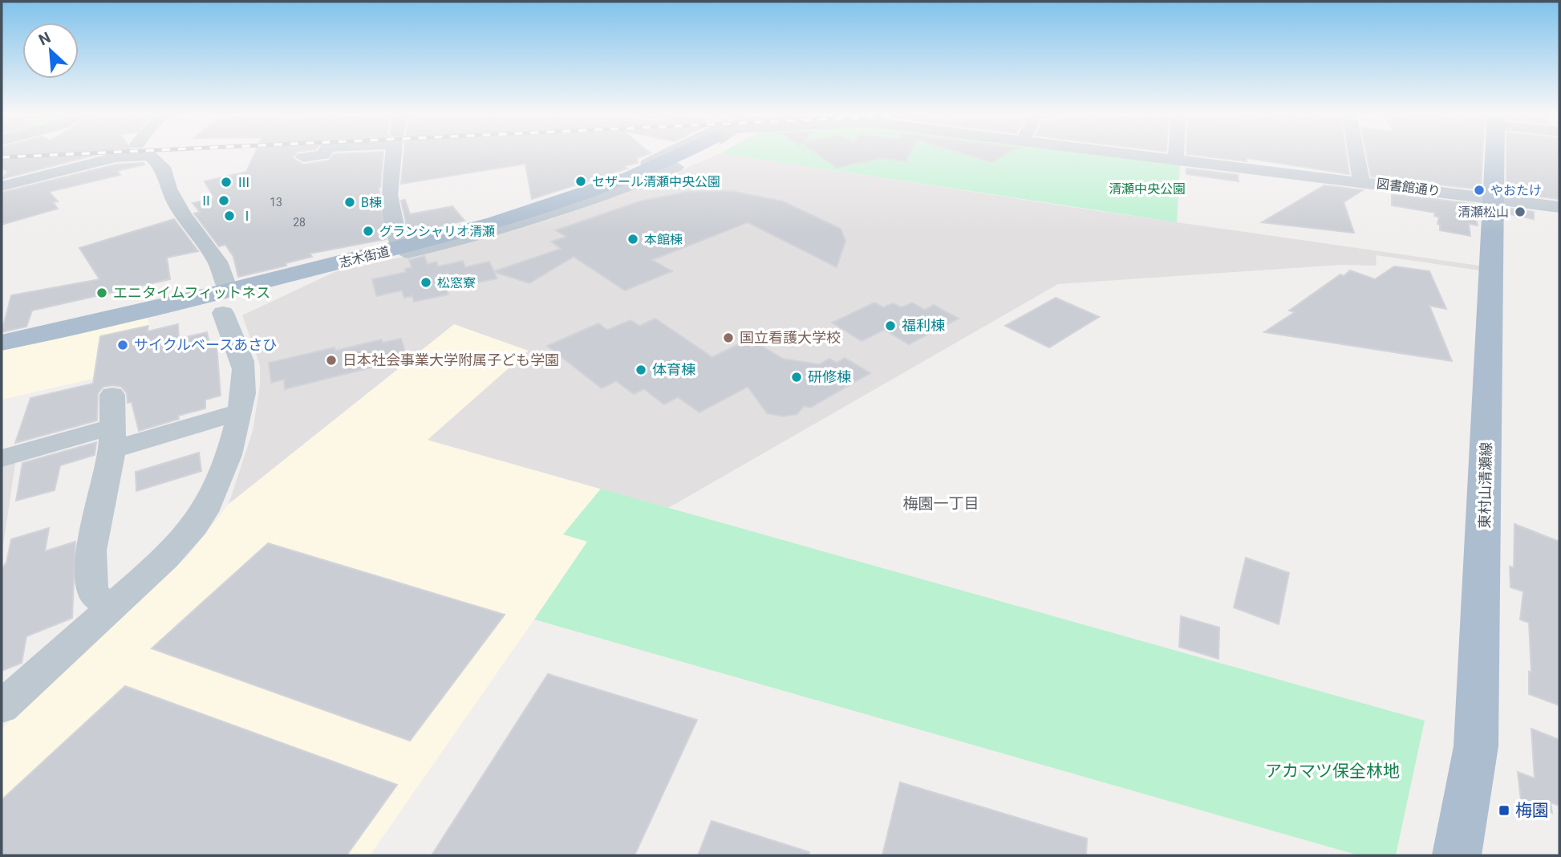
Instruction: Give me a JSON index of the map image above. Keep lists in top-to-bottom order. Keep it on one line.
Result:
{"streets":{"main road":["志木街道","東村山清瀬線"],"street":["図書館通り"]},"crossings":[["図書館通り","志木街道"],["図書館通り","東村山清瀬線"]],"districts":["梅園一丁目"],"parks":["清瀬中央公園","アカマツ保全林地"],"places":{"other":["セザール清瀬中央公園","Ⅲ","やおたけ","Ⅱ","B棟","清瀬松山","Ⅰ","グランシャリオ清瀬","本館棟","松窓寮","エニタイムフィットネス","福利棟","国立看護大学校","サイクルベースあさひ","日本社会事業大学附属子ども学園","体育棟","研修棟"],"transit":["梅園"]},"house_numbers":["13","28"],"north":"top left"}
